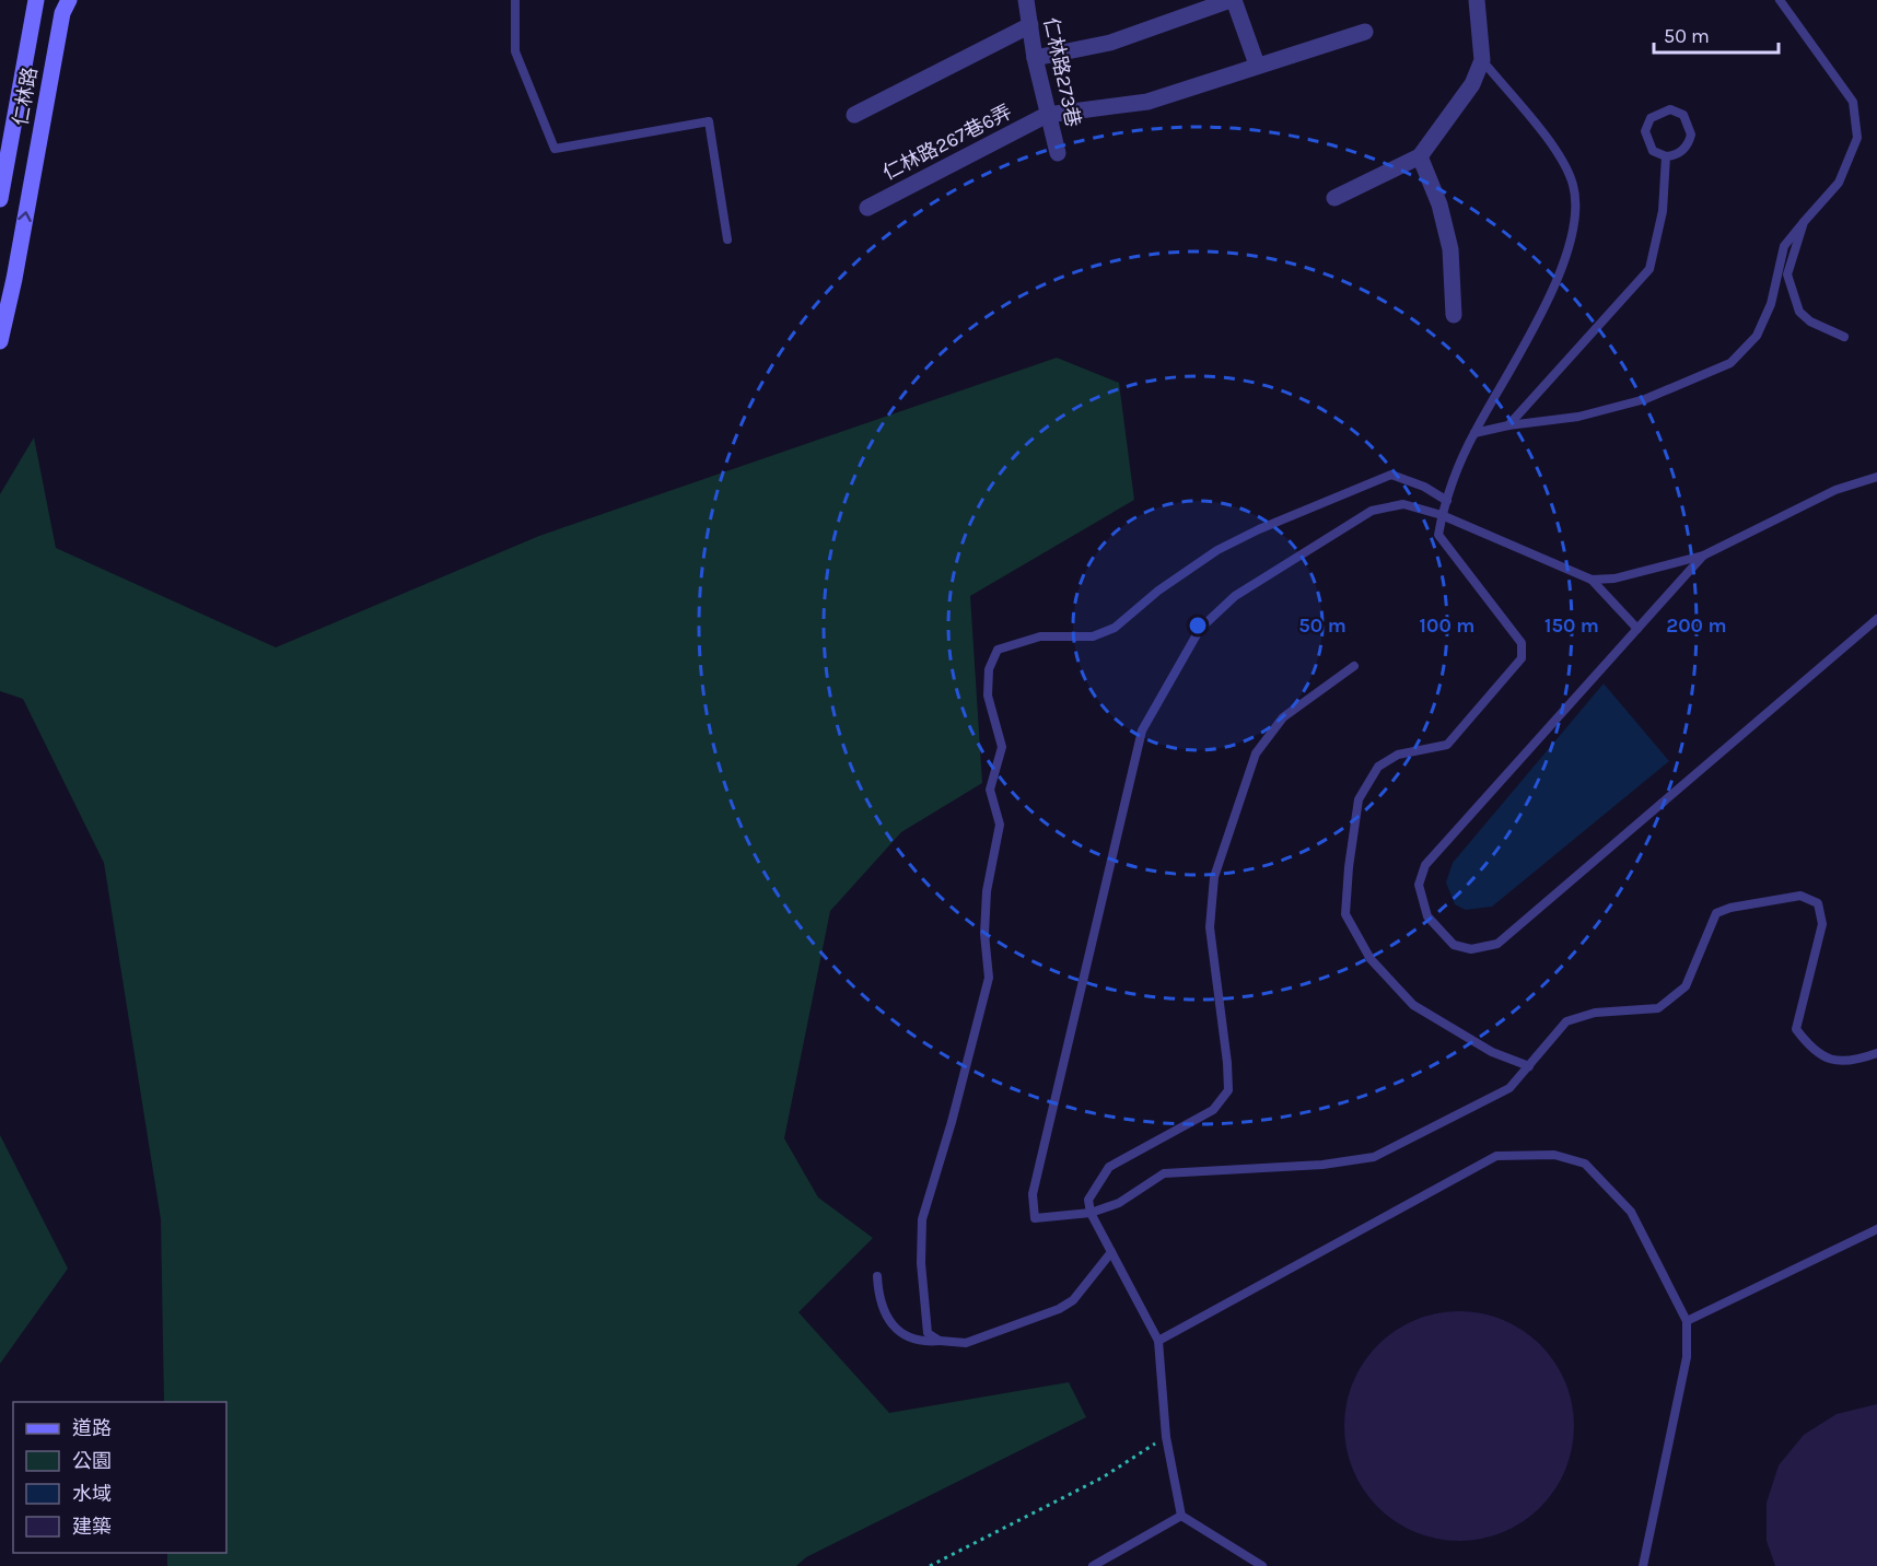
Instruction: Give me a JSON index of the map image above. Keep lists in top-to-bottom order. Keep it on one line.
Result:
{"streets":{"main road":["仁林路"],"street":["仁林路273巷","仁林路267巷6弄"]},"crossings":[["仁林路273巷","仁林路267巷6弄"]],"legend":["道路","公園","水域","建築"],"scale_bar":"50 m","rings":["50 m","100 m","150 m","200 m"]}
